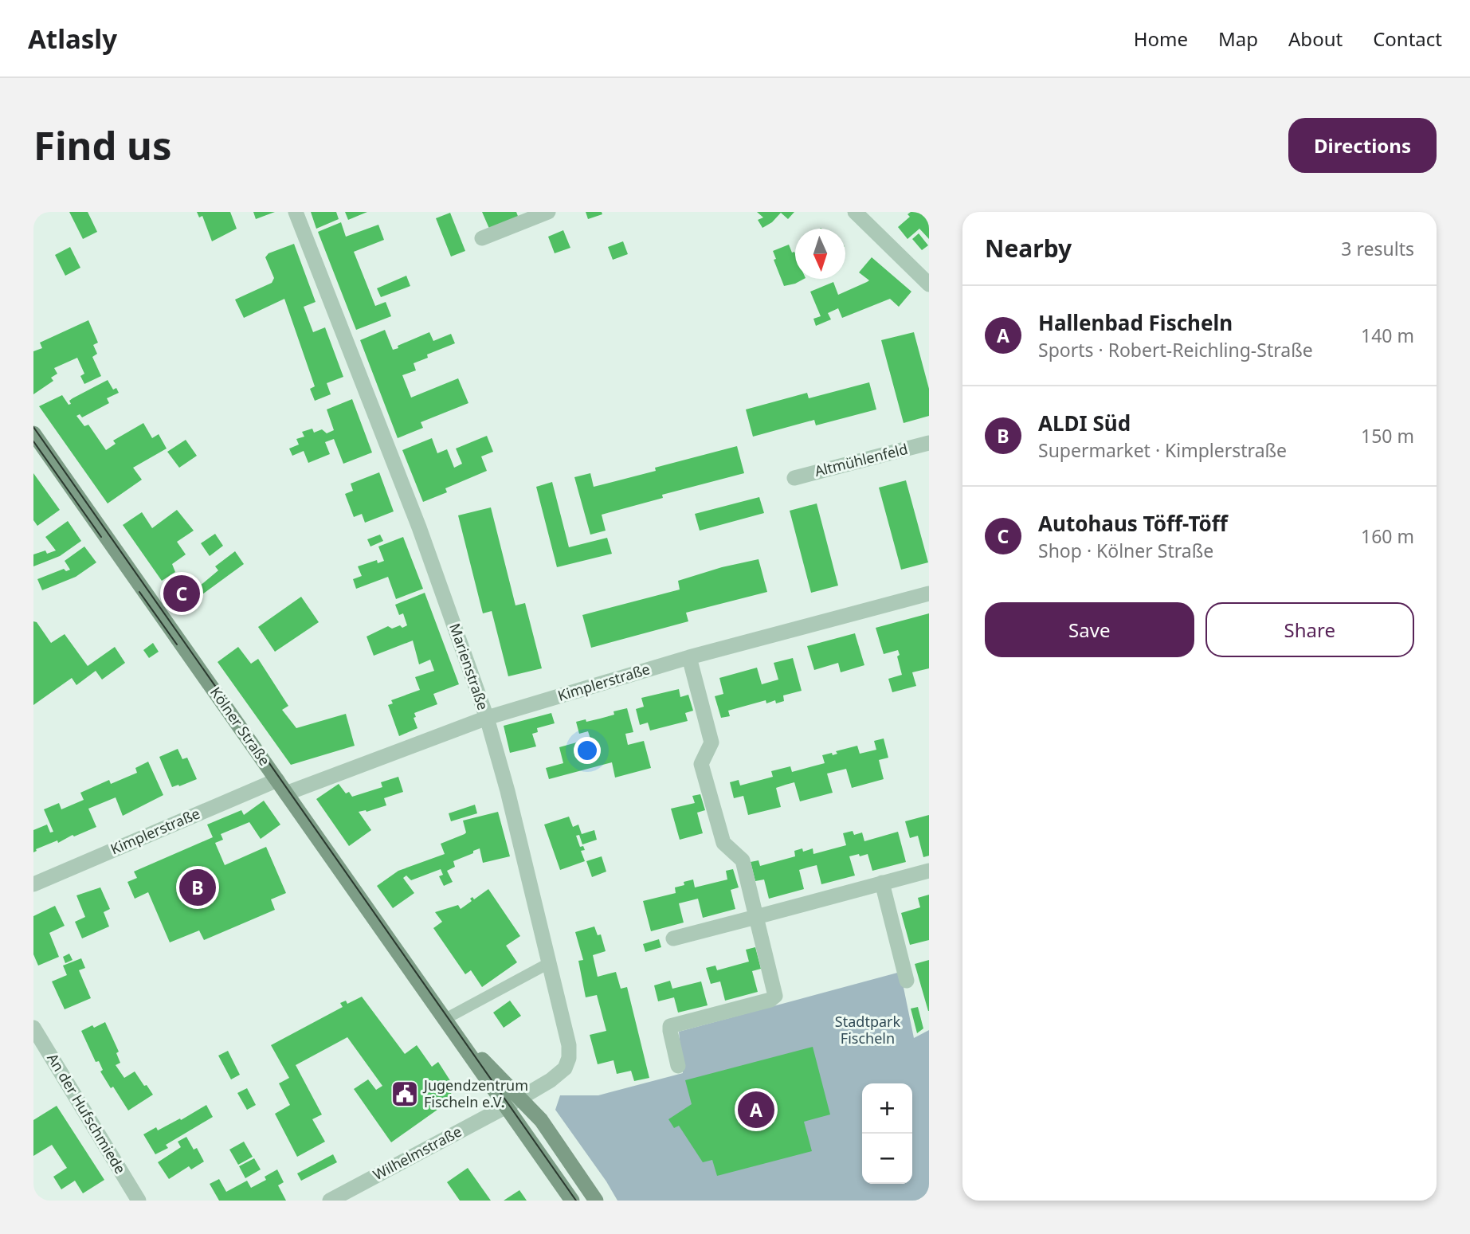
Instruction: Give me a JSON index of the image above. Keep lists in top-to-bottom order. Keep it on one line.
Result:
{"streets":{"main road":["Kölner Straße"],"street":["Altmühlenfeld","Marienstraße","Kimplerstraße","An der Hufschmiede","Wilhelmstraße"]},"crossings":[["Marienstraße","Kimplerstraße"],["Marienstraße","Kölner Straße"],["Marienstraße","Wilhelmstraße"],["Kimplerstraße","Kölner Straße"],["Kölner Straße","Wilhelmstraße"]],"parks":["Stadtpark Fischeln"],"places":{"public building":["Jugendzentrum Fischeln e.V."]},"north":"bottom","page":{"header":"Atlasly","nav":["Home","Map","About","Contact"],"buttons":["Directions",["Save","Share"]],"title":"Find us","heading":["Nearby","3 results"],"list":[{"mark":"A","name":"Hallenbad Fischeln","note":"Sports · Robert-Reichling-Straße","value":"140 m"},{"mark":"B","name":"ALDI Süd","note":"Supermarket · Kimplerstraße","value":"150 m"},{"mark":"C","name":"Autohaus Töff-Töff","note":"Shop · Kölner Straße","value":"160 m"}],"pins":["C","B","A"],"map_buttons":["+","−"]}}
